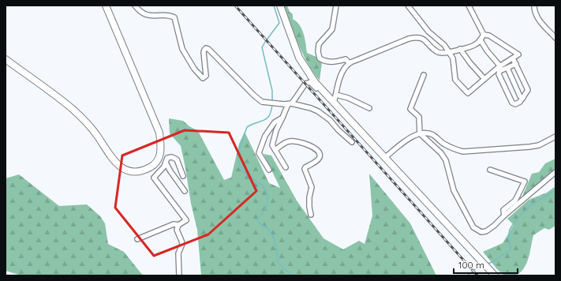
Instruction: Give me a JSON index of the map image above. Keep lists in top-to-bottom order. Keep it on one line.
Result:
{"scale_bar":"100 m"}
